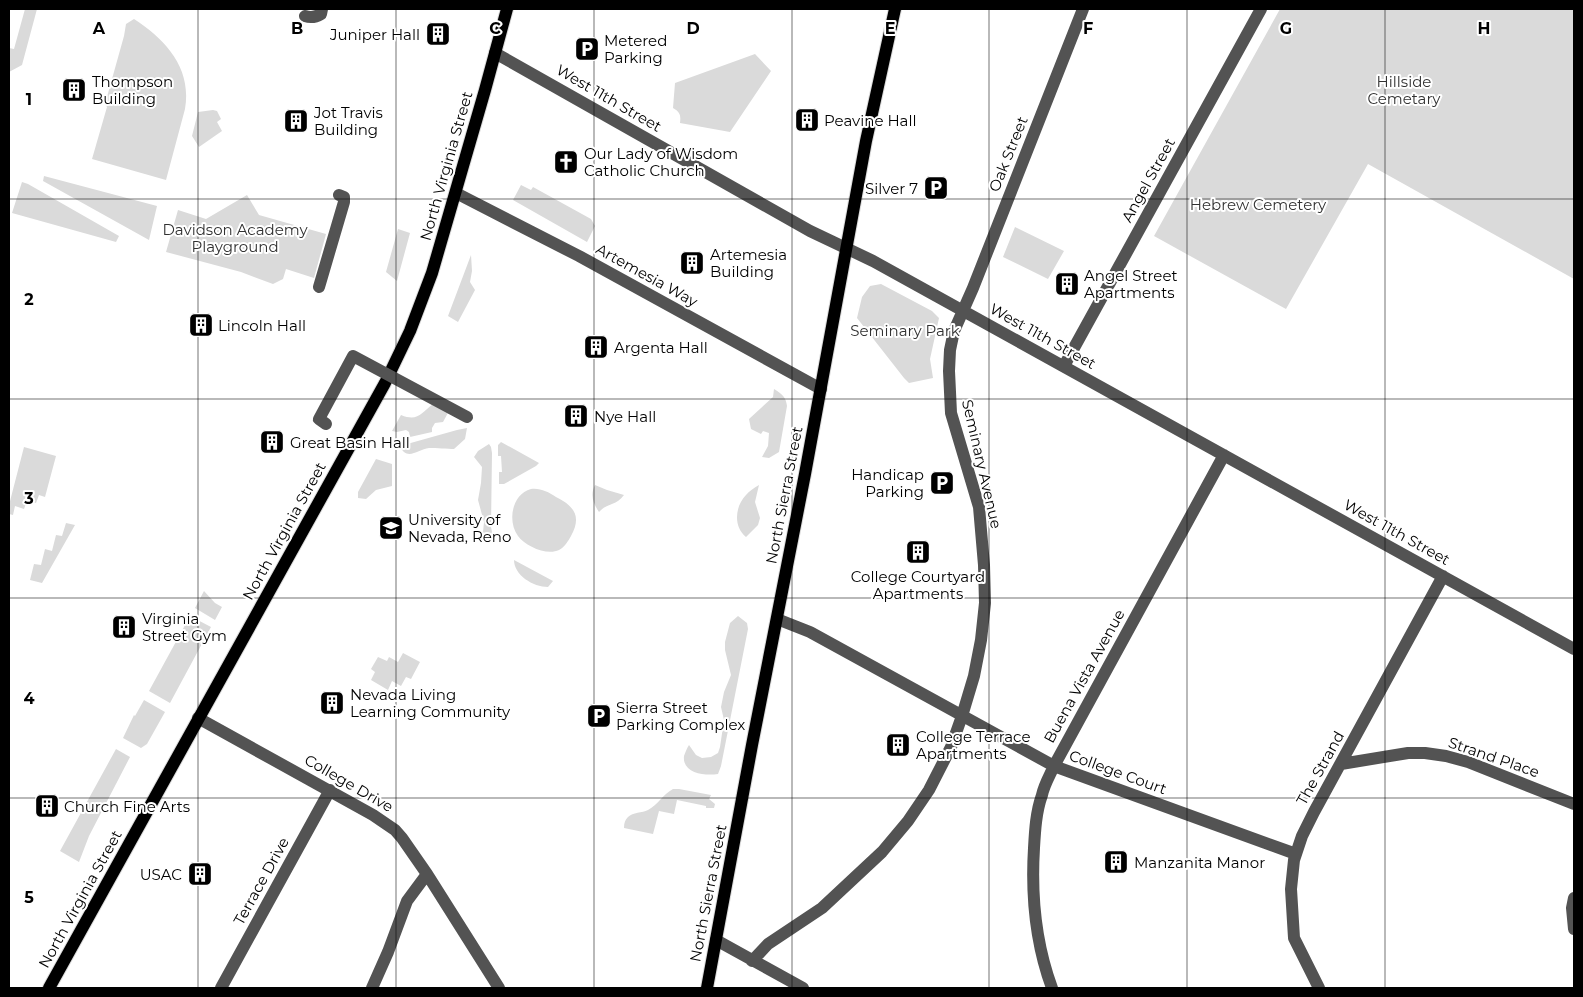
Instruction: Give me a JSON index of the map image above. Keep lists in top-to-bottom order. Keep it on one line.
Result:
{"streets":{"main road":["North Virginia Street","North Sierra Street"],"street":["West 11th Street","Oak Street","Angel Street","Artemesia Way","Seminary Avenue","Buena Vista Avenue","Strand Place","The Strand","College Court","College Drive","Terrace Drive"]},"crossings":[["West 11th Street","Oak Street"],["West 11th Street","North Virginia Street"],["West 11th Street","Angel Street"],["West 11th Street","Seminary Avenue"],["West 11th Street","North Sierra Street"],["West 11th Street","Buena Vista Avenue"],["West 11th Street","The Strand"],["Oak Street","Seminary Avenue"],["North Virginia Street","Artemesia Way"],["North Virginia Street","College Drive"],["Artemesia Way","North Sierra Street"],["Seminary Avenue","College Court"],["North Sierra Street","College Court"],["Buena Vista Avenue","College Court"],["Strand Place","The Strand"],["The Strand","College Court"],["College Drive","Terrace Drive"]],"parks":["Hillside Cemetary","Hebrew Cemetery","Davidson Academy Playground","Seminary Park"],"places":{"building":["Juniper Hall","Thompson Building","Peavine Hall","Jot Travis Building","Artemesia Building","Angel Street Apartments","Lincoln Hall","Argenta Hall","Nye Hall","Great Basin Hall","College Courtyard Apartments","Virginia Street Gym","Nevada Living Learning Community","College Terrace Apartments","Church Fine Arts","Manzanita Manor","USAC"],"parking":["Metered Parking","Silver 7","Handicap Parking","Sierra Street Parking Complex"],"church":["Our Lady of Wisdom Catholic Church"],"school or university":["University of Nevada, Reno"]},"grid":{"columns":["A","B","C","D","E","F","G","H"],"rows":["1","2","3","4","5"]}}
